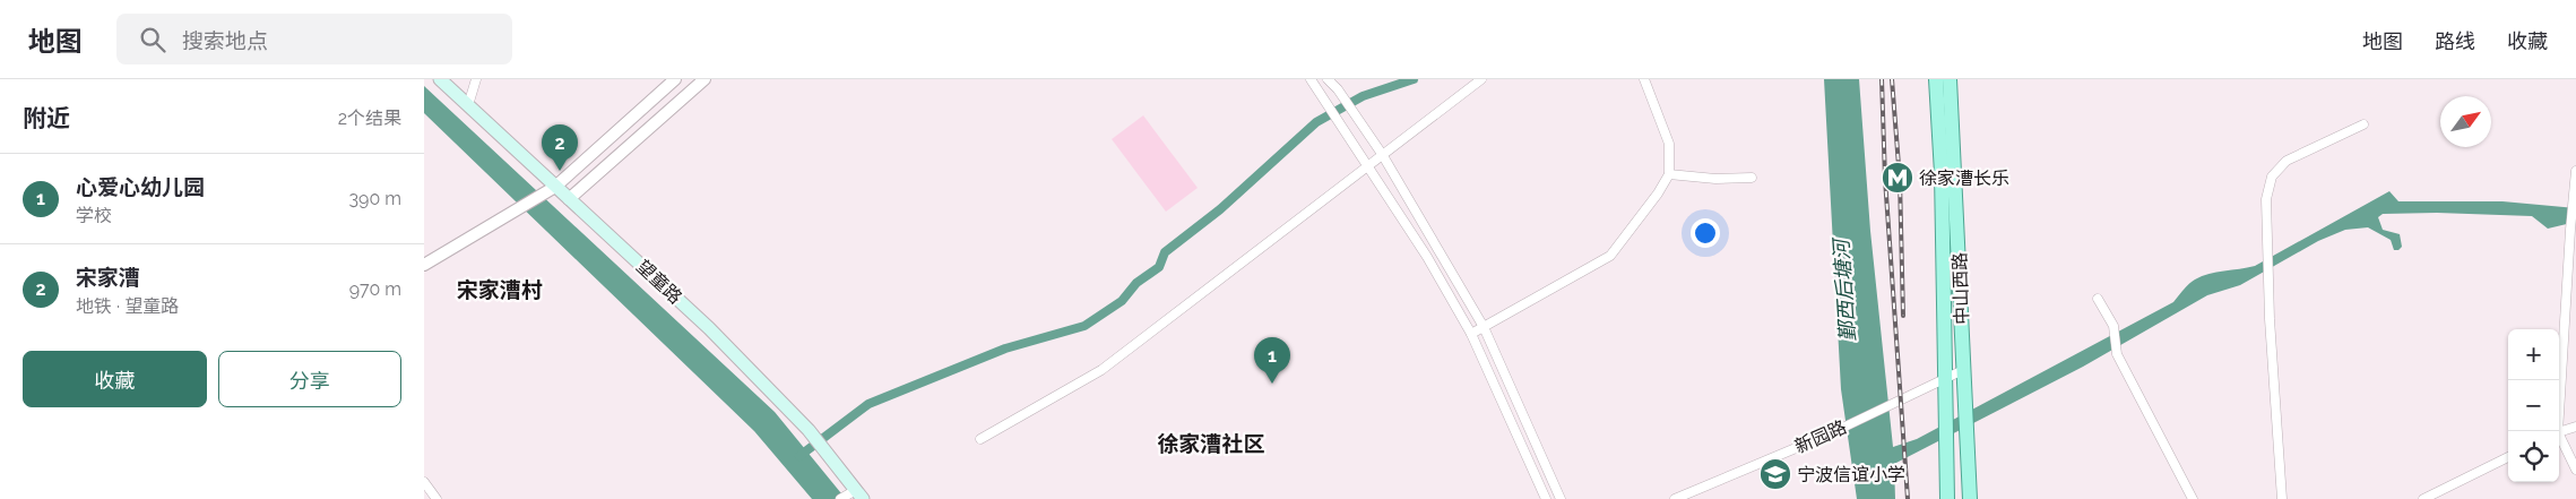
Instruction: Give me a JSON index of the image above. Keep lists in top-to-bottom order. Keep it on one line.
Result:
{"streets":{"main road":["望童路","中山西路"],"street":["新园路"]},"crossings":[["中山西路","新园路"]],"districts":["宋家漕村","徐家漕社区"],"water":["鄞西后塘河"],"places":{"metro station":["徐家漕长乐"],"school or university":["宁波信谊小学"]},"north":"top right","page":{"header":"地图","search":"搜索地点","nav":["地图","路线","收藏"],"heading":["附近","2个结果"],"pins":["2","1"],"list":[{"mark":"1","name":"心爱心幼儿园","note":"学校","value":"390 m"},{"mark":"2","name":"宋家漕","note":"地铁 · 望童路","value":"970 m"}],"map_buttons":["+","−"],"buttons":["收藏","分享"]}}
